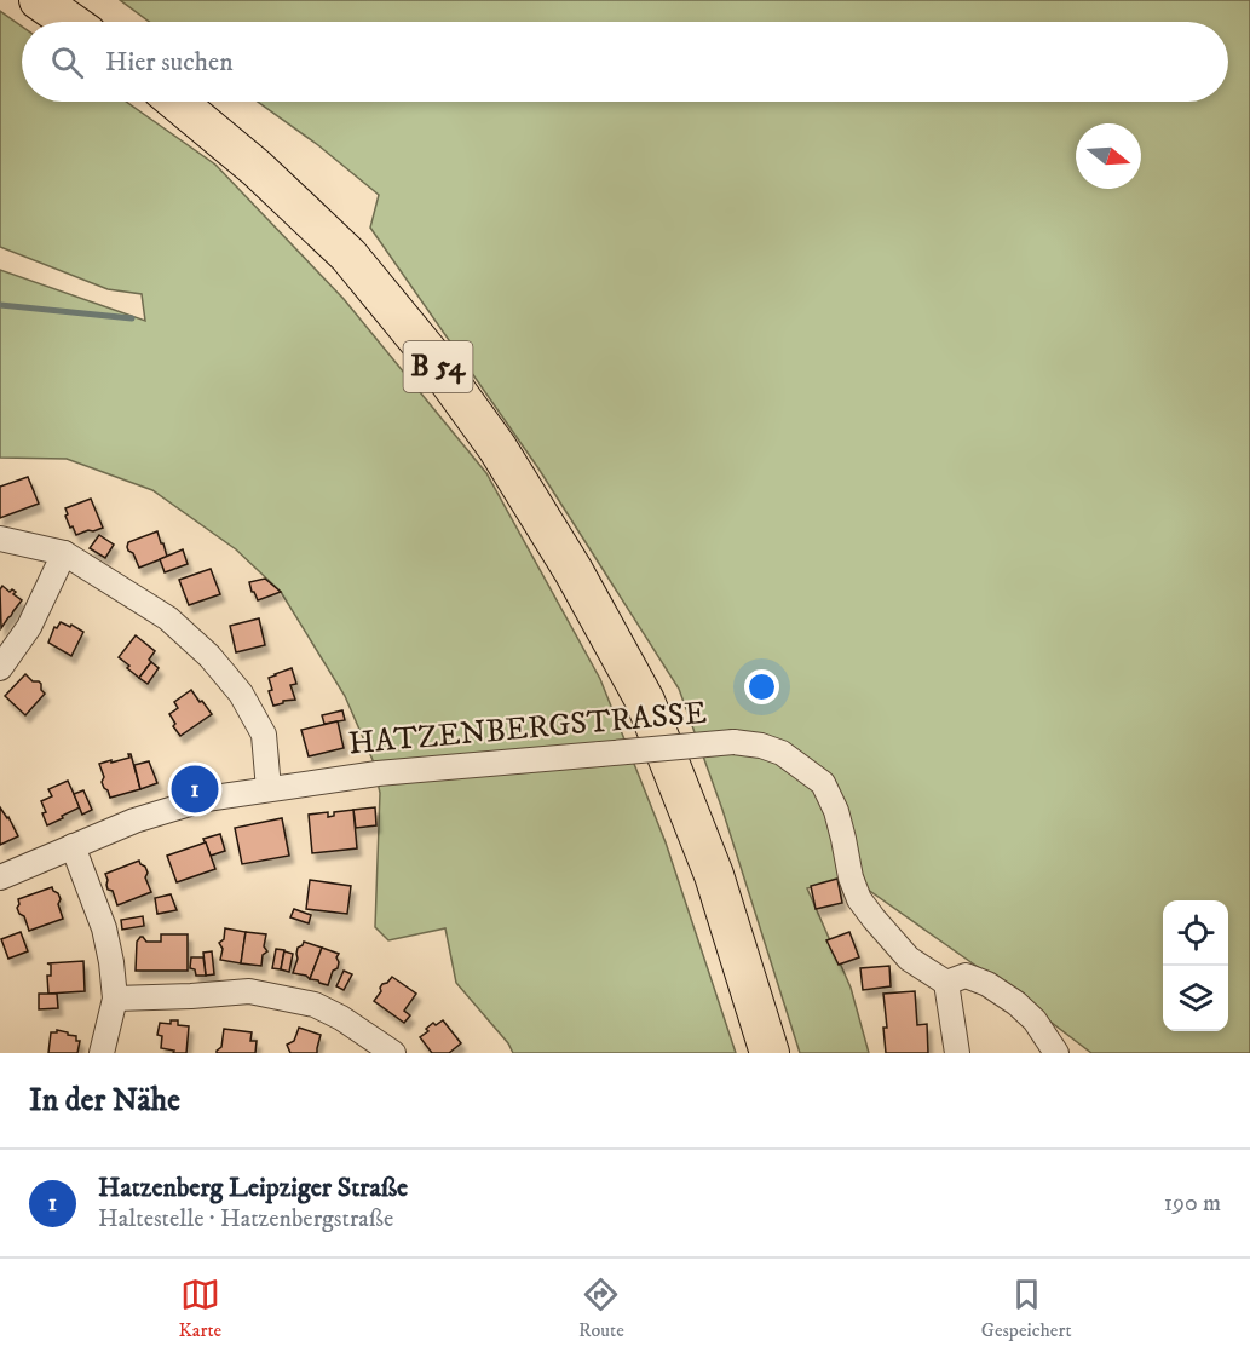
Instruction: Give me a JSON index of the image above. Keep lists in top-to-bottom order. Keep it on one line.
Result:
{"streets":{"main road":["B 54"],"street":["HATZENBERGSTRASSE"]},"north":"right","page":{"search":"Hier suchen","pins":"1","heading":"In der Nähe","list":[{"mark":"1","name":"Hatzenberg Leipziger Straße","note":"Haltestelle · Hatzenbergstraße","value":"190 m"}],"nav":["Karte","Route","Gespeichert"]}}
